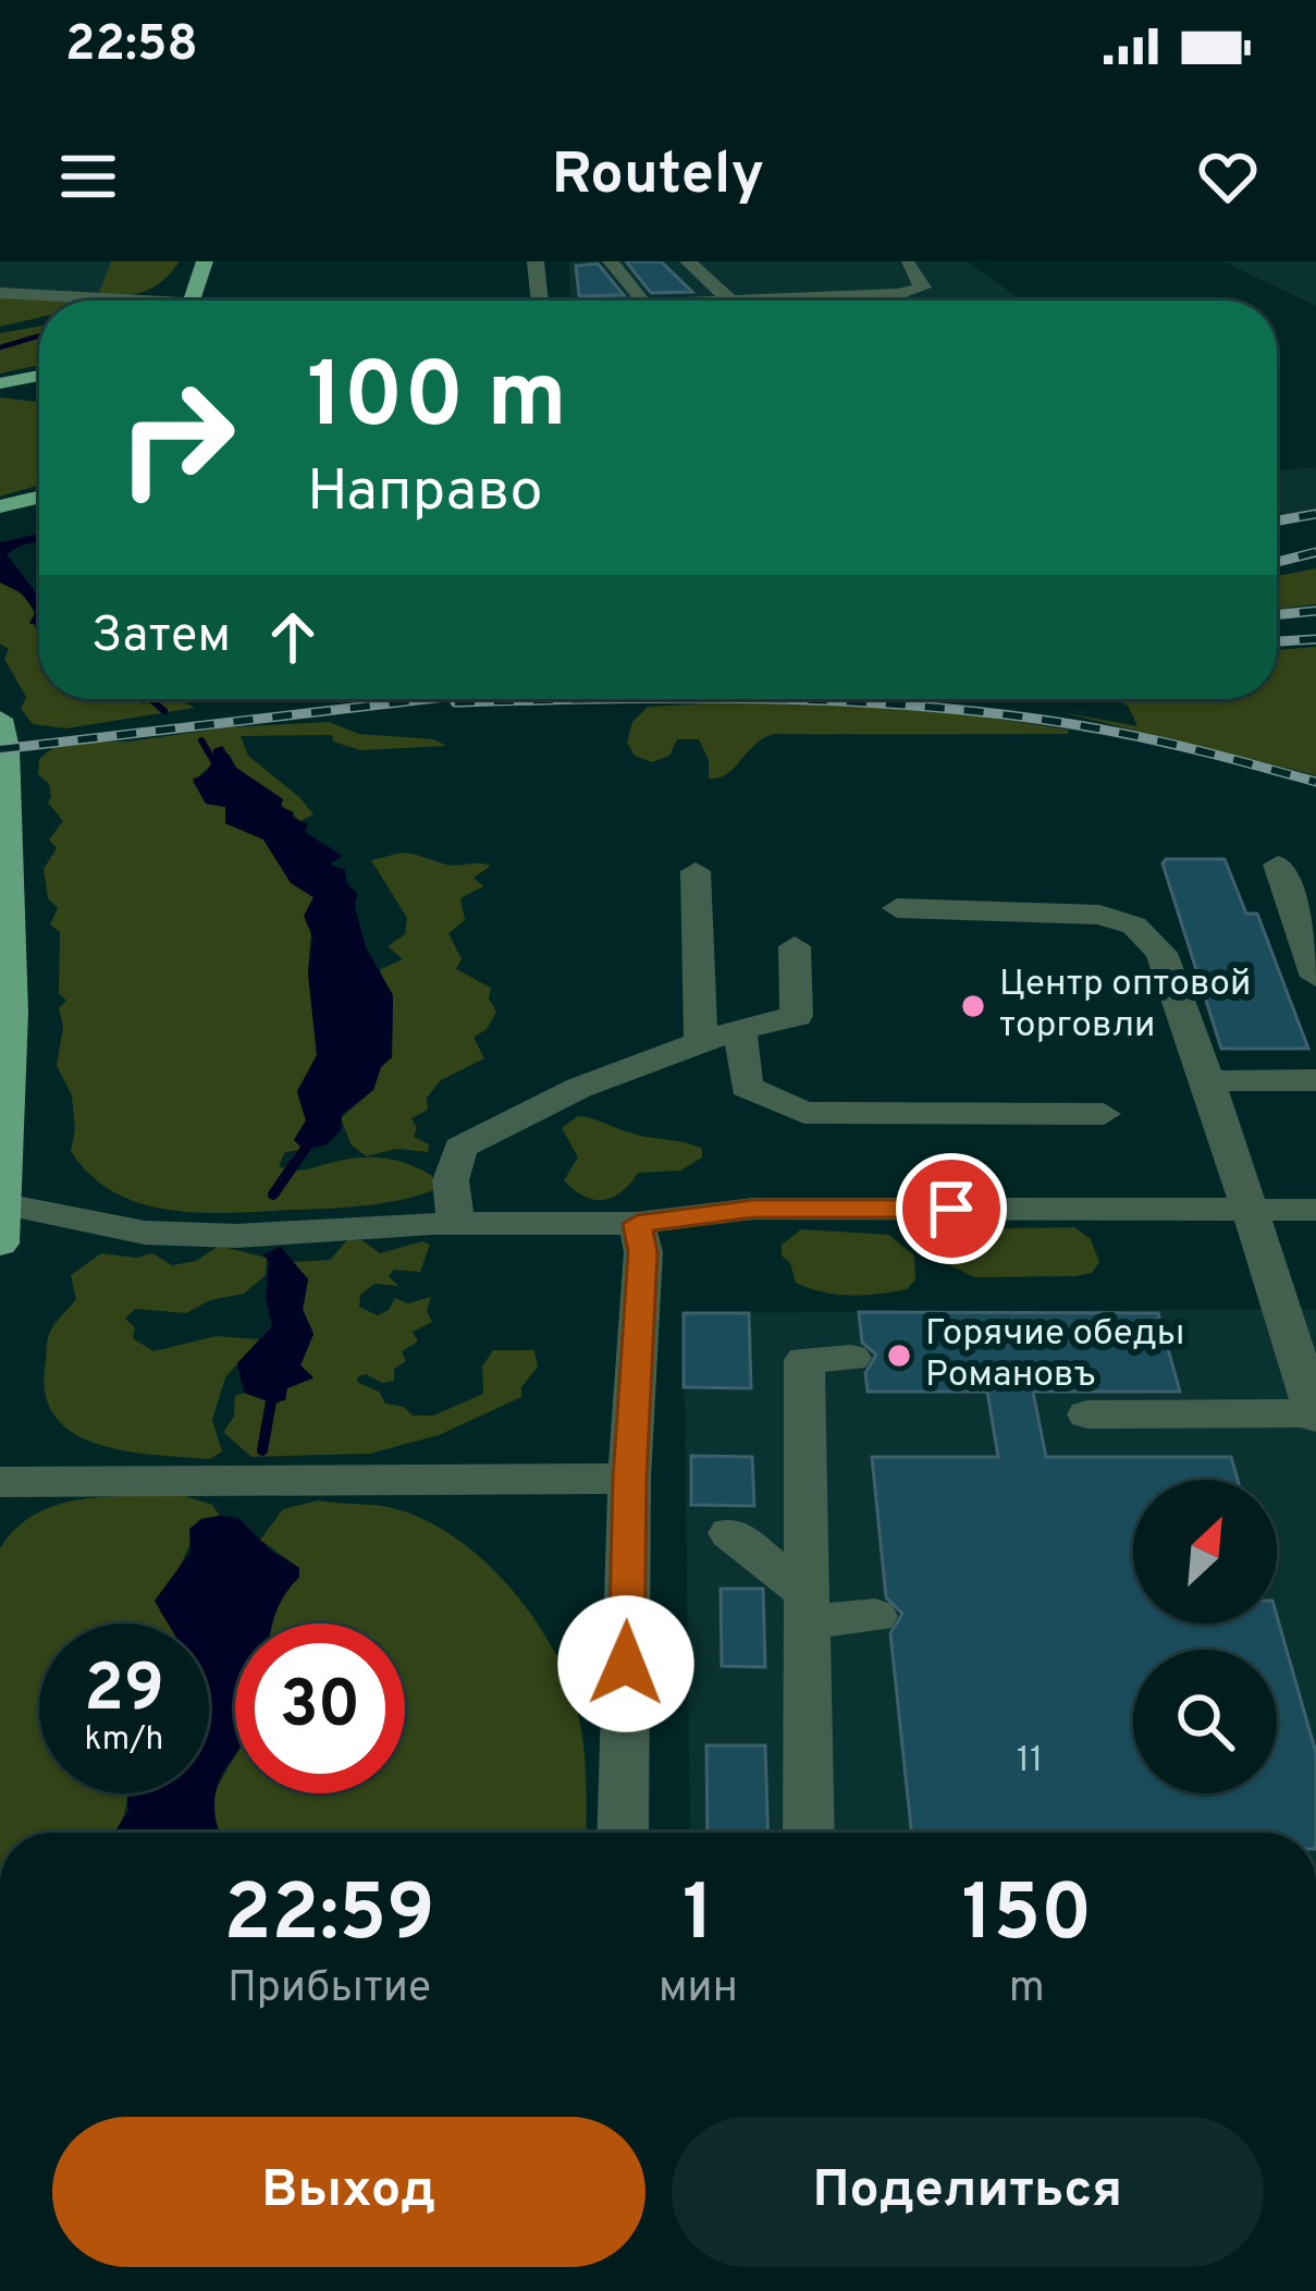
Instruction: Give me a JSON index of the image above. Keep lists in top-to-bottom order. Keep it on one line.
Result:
{"places":["Центр оптовой торговли","Горячие обеды Романовъ"],"house_numbers":["11"],"north":"top right","page":{"status":"22:58","header":"Routely","turn":["100 m","Направо"],"then":"Затем","speed":"29 km/h","limit":"30","eta":["22:59","Прибытие","1","мин","150","m"],"buttons":["Выход","Поделиться"]}}
